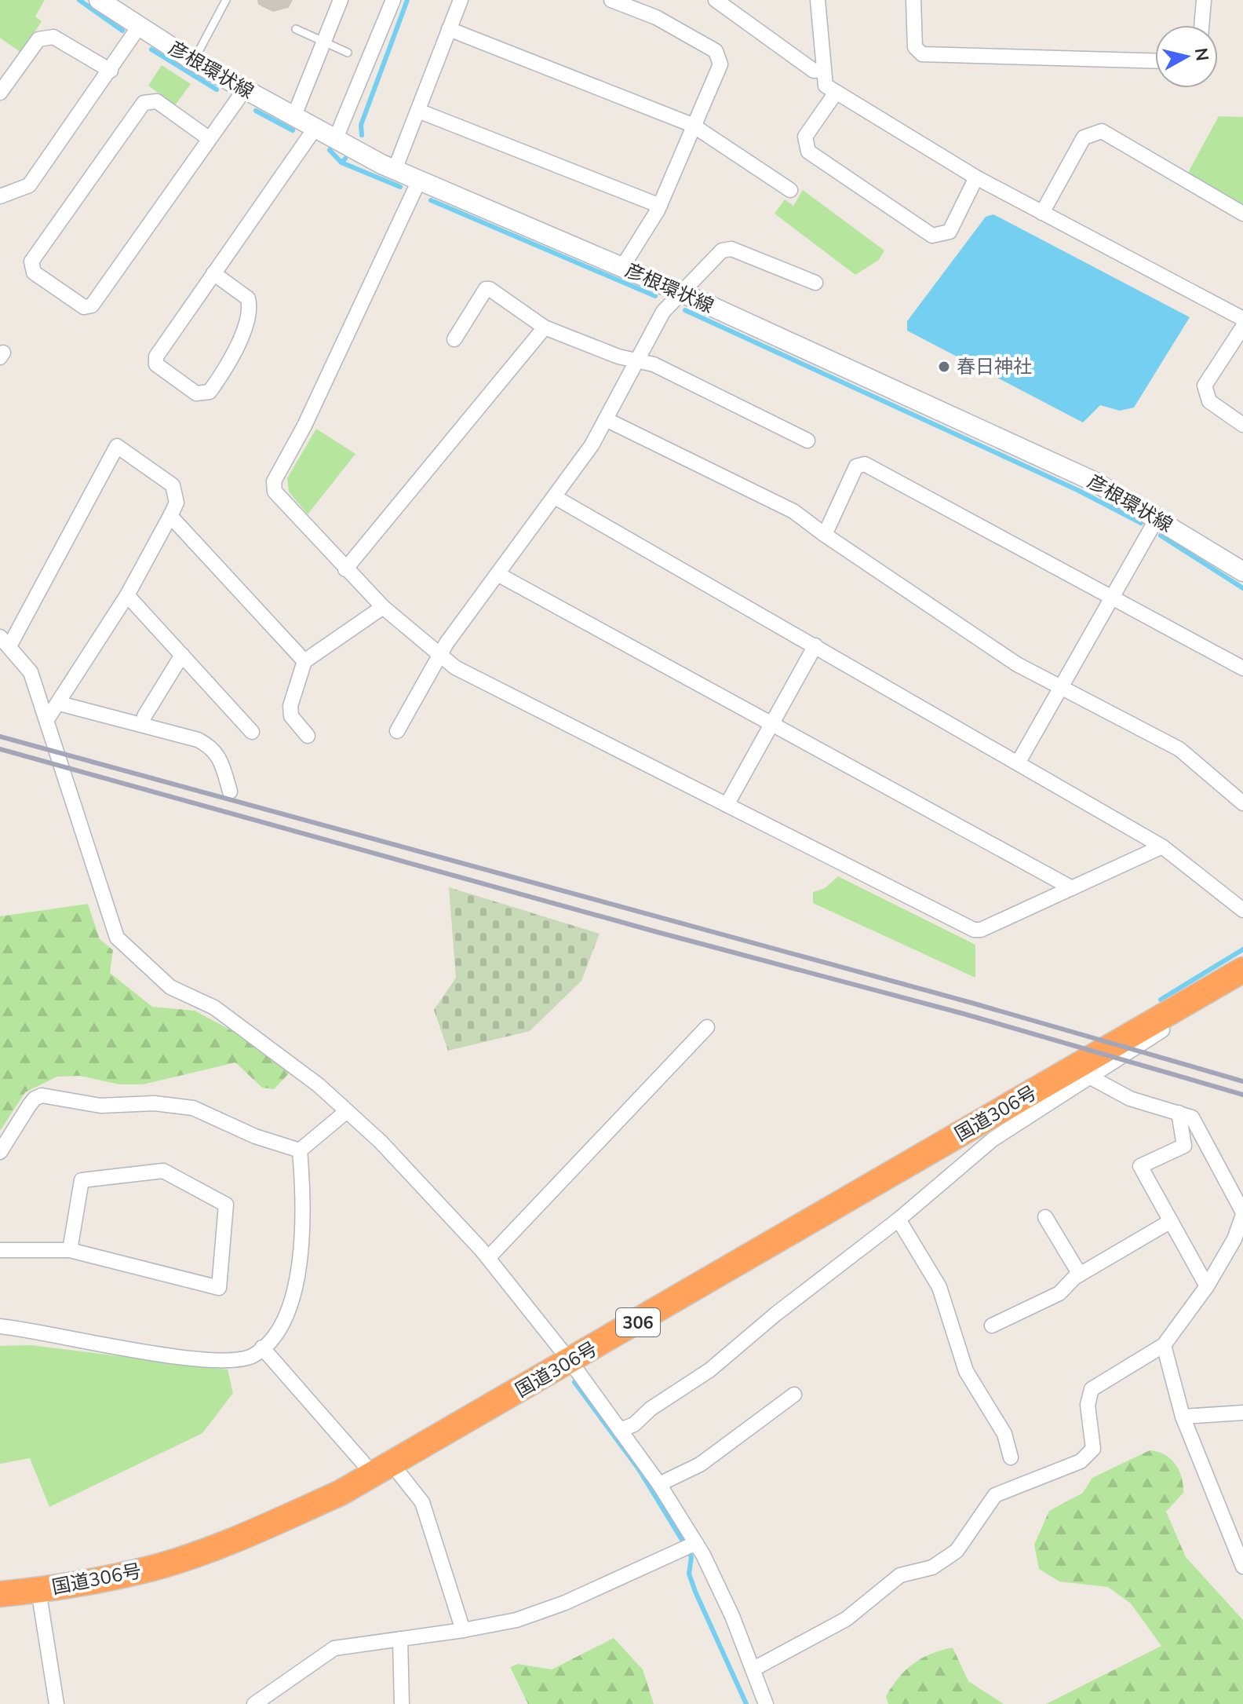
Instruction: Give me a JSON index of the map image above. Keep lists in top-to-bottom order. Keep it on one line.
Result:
{"streets":{"highway":["国道306号","306"],"main road":["彦根環状線"]},"places":["春日神社"],"north":"right"}
